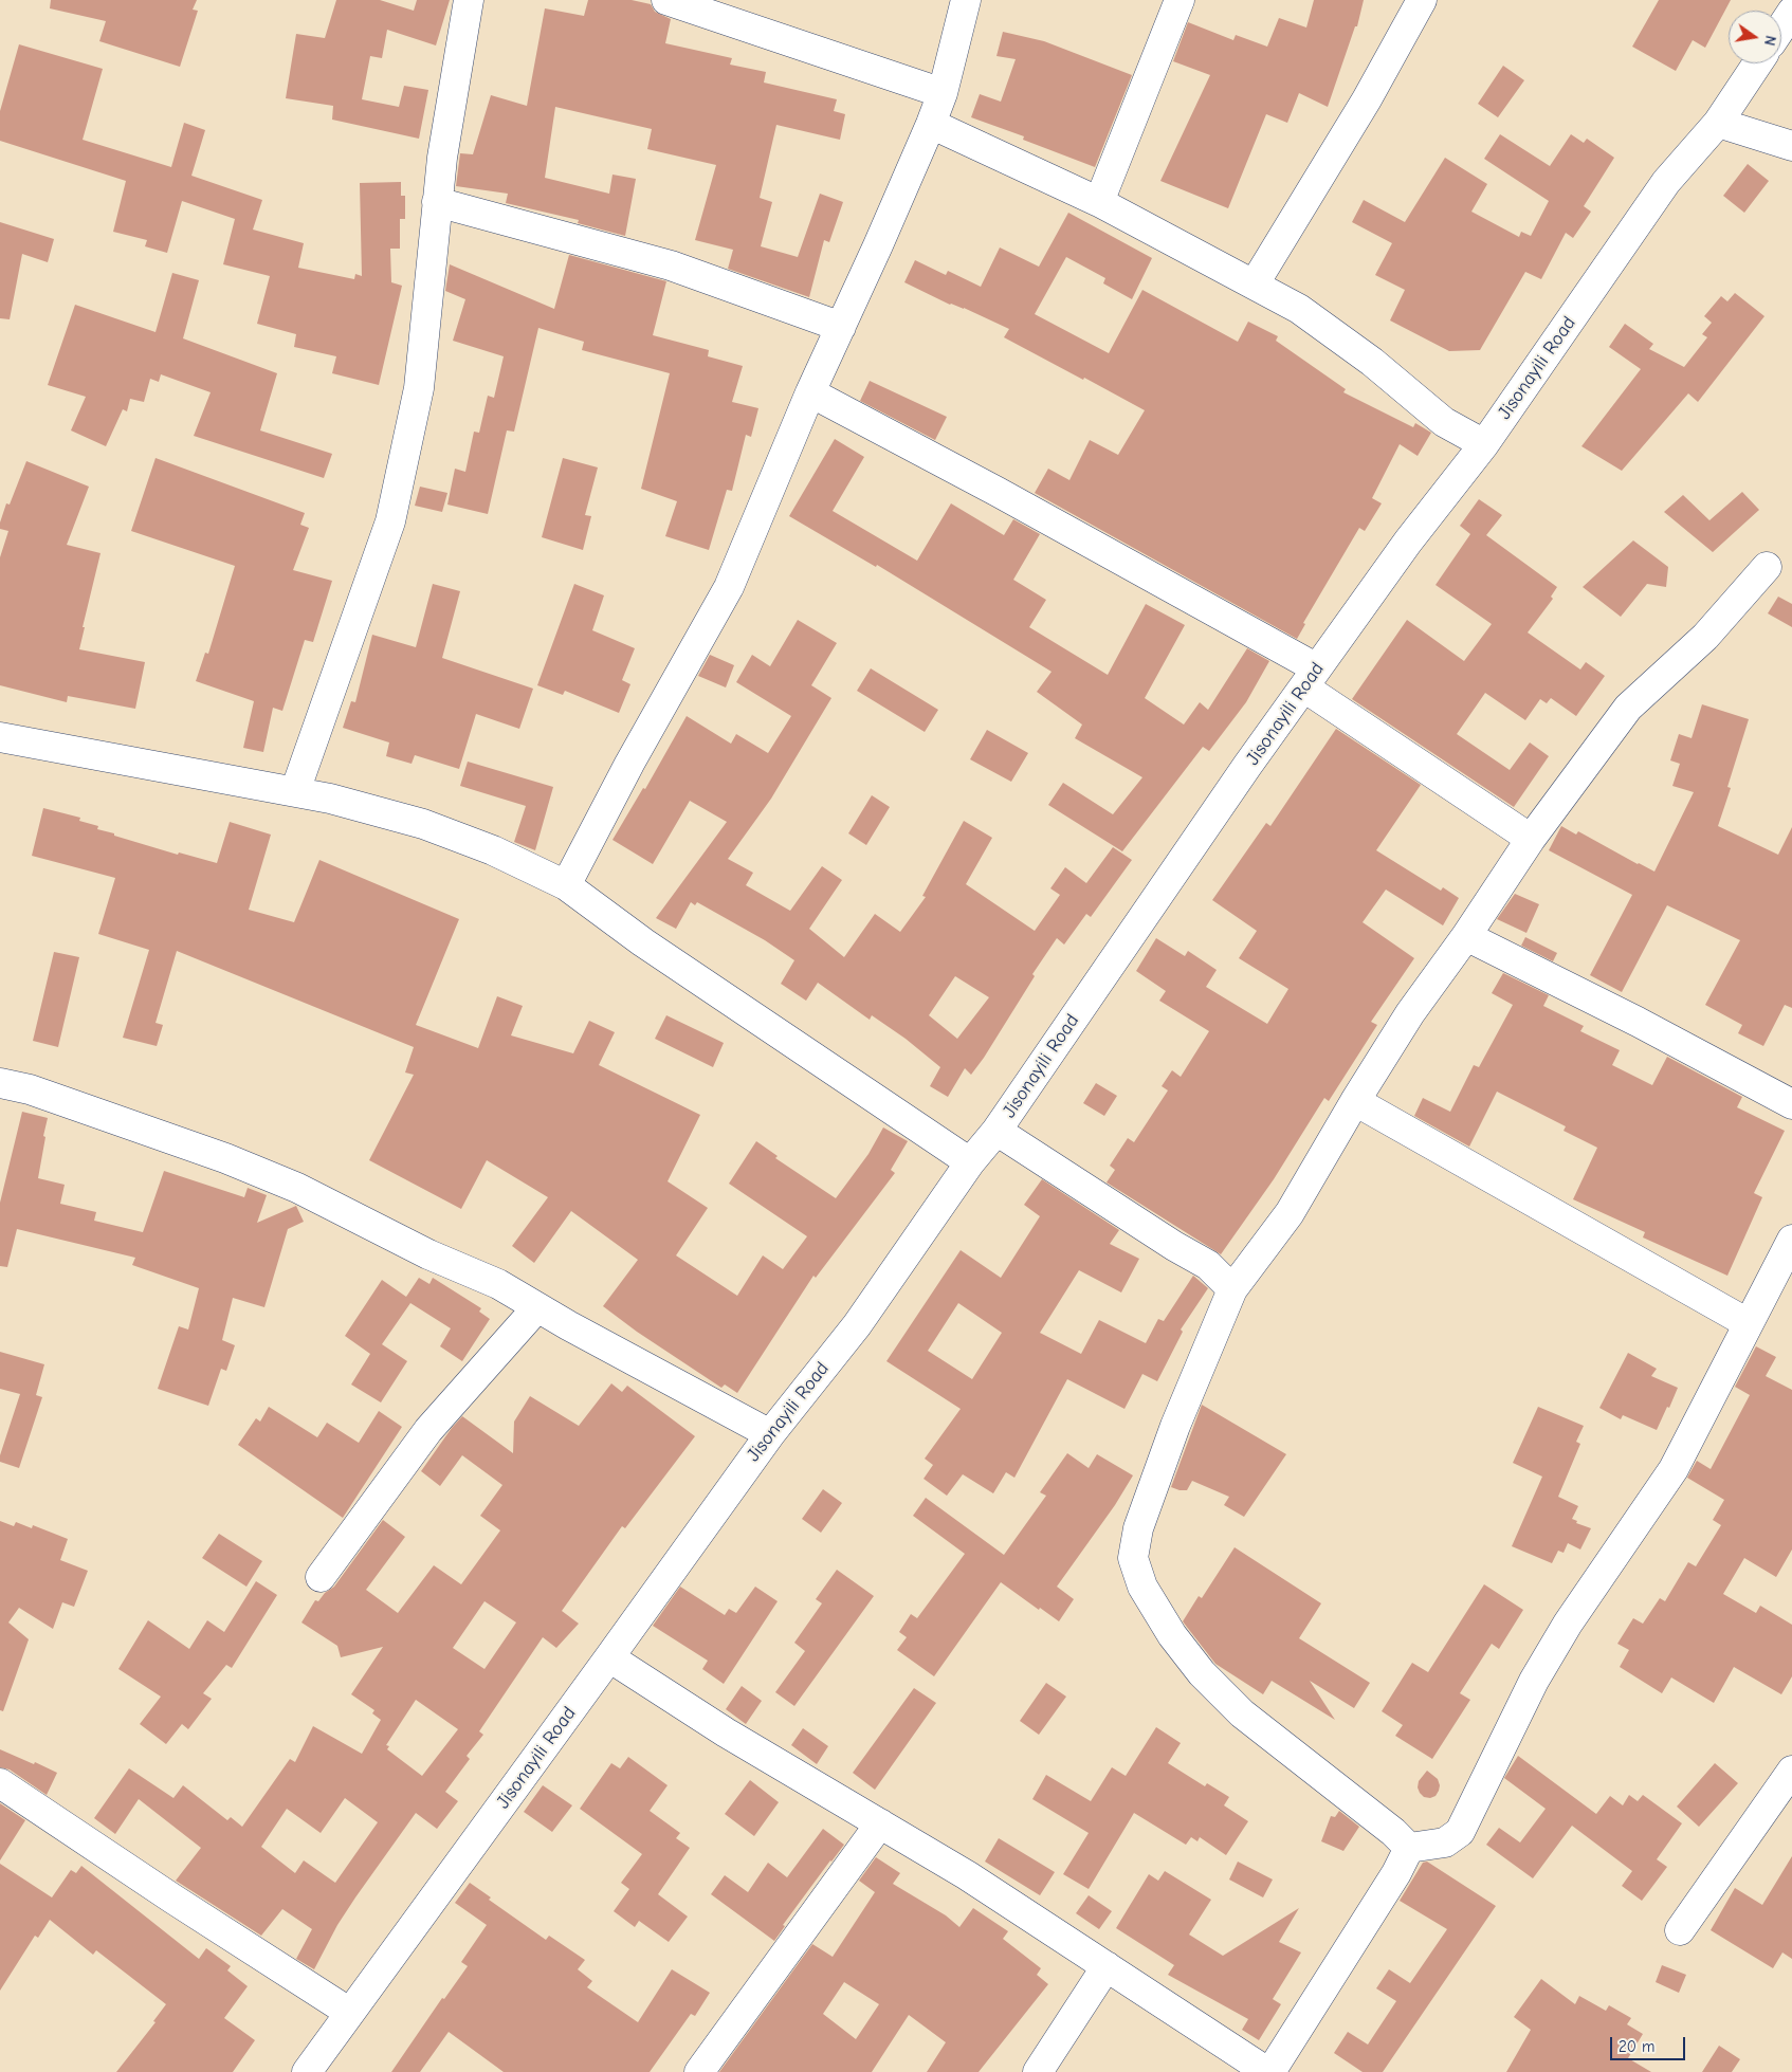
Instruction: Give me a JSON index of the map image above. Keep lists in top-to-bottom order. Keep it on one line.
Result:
{"streets":{"street":["Jisonayili Road"]},"scale_bar":"20 m","north":"right"}
